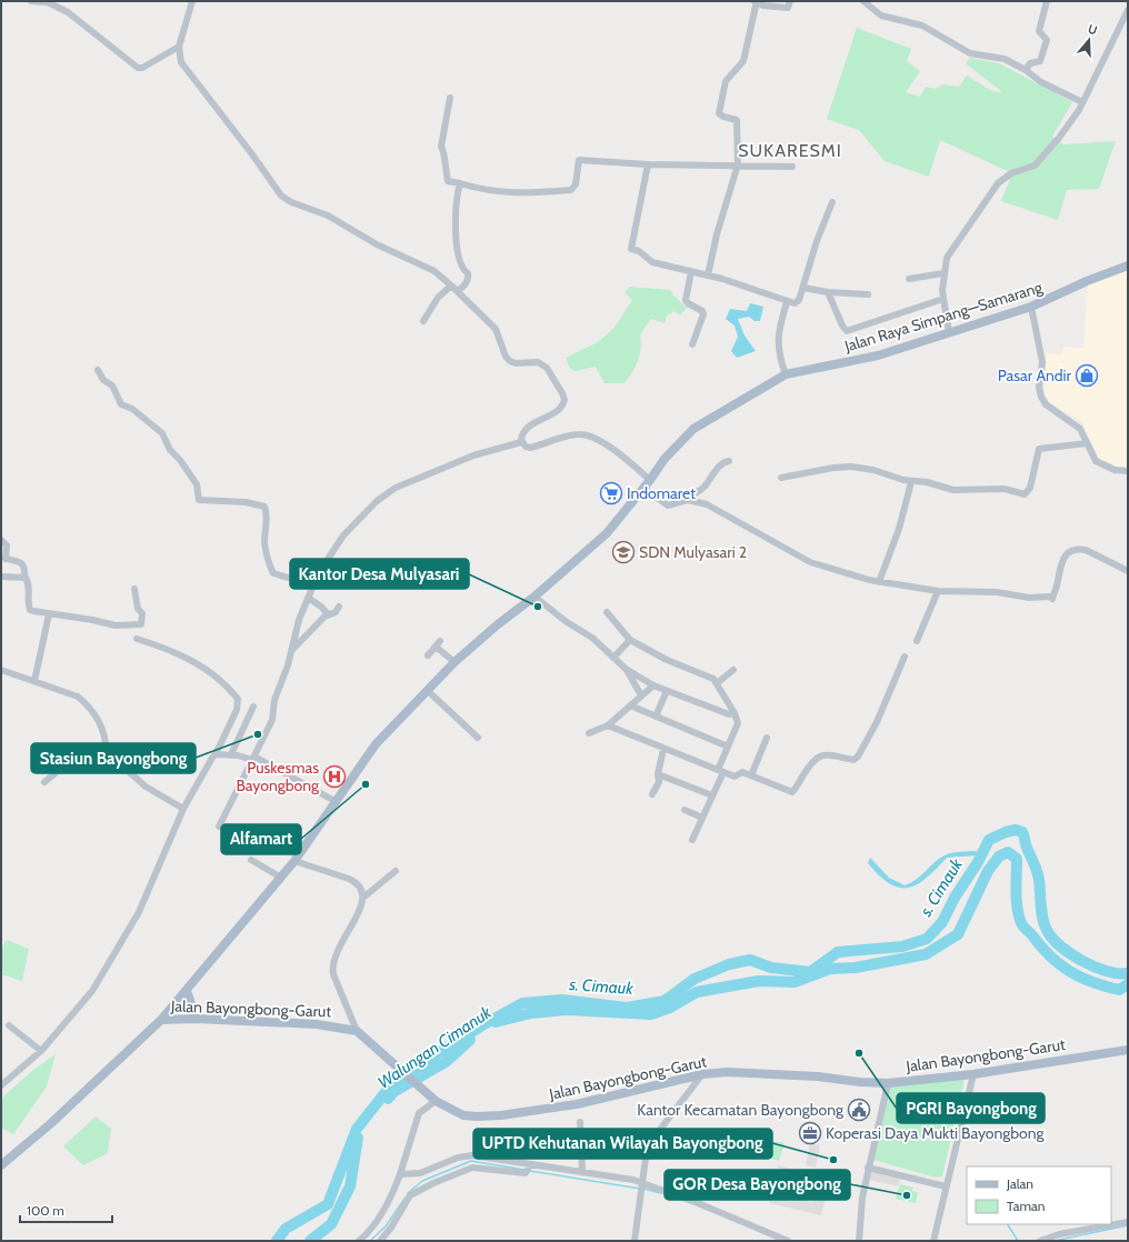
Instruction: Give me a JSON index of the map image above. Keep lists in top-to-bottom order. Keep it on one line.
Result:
{"streets":{"main road":["Jalan Raya Simpang—Samarang","Jalan Bayongbong-Garut"]},"crossings":[["Jalan Raya Simpang—Samarang","Jalan Bayongbong-Garut"]],"districts":["SUKARESMI"],"water":["s. Cimauk","Walungan Cimanuk"],"places":{"shop":["Pasar Andir"],"supermarket":["Indomaret"],"school or university":["SDN Mulyasari 2"],"other":["Kantor Desa Mulyasari","Stasiun Bayongbong","Alfamart","PGRI Bayongbong","UPTD Kehutanan Wilayah Bayongbong","GOR Desa Bayongbong"],"hospital":["Puskesmas Bayongbong"],"public building":["Kantor Kecamatan Bayongbong"],"office":["Koperasi Daya Mukti Bayongbong"]},"legend":["Jalan","Taman"],"scale_bar":"100 m","north":"top"}
